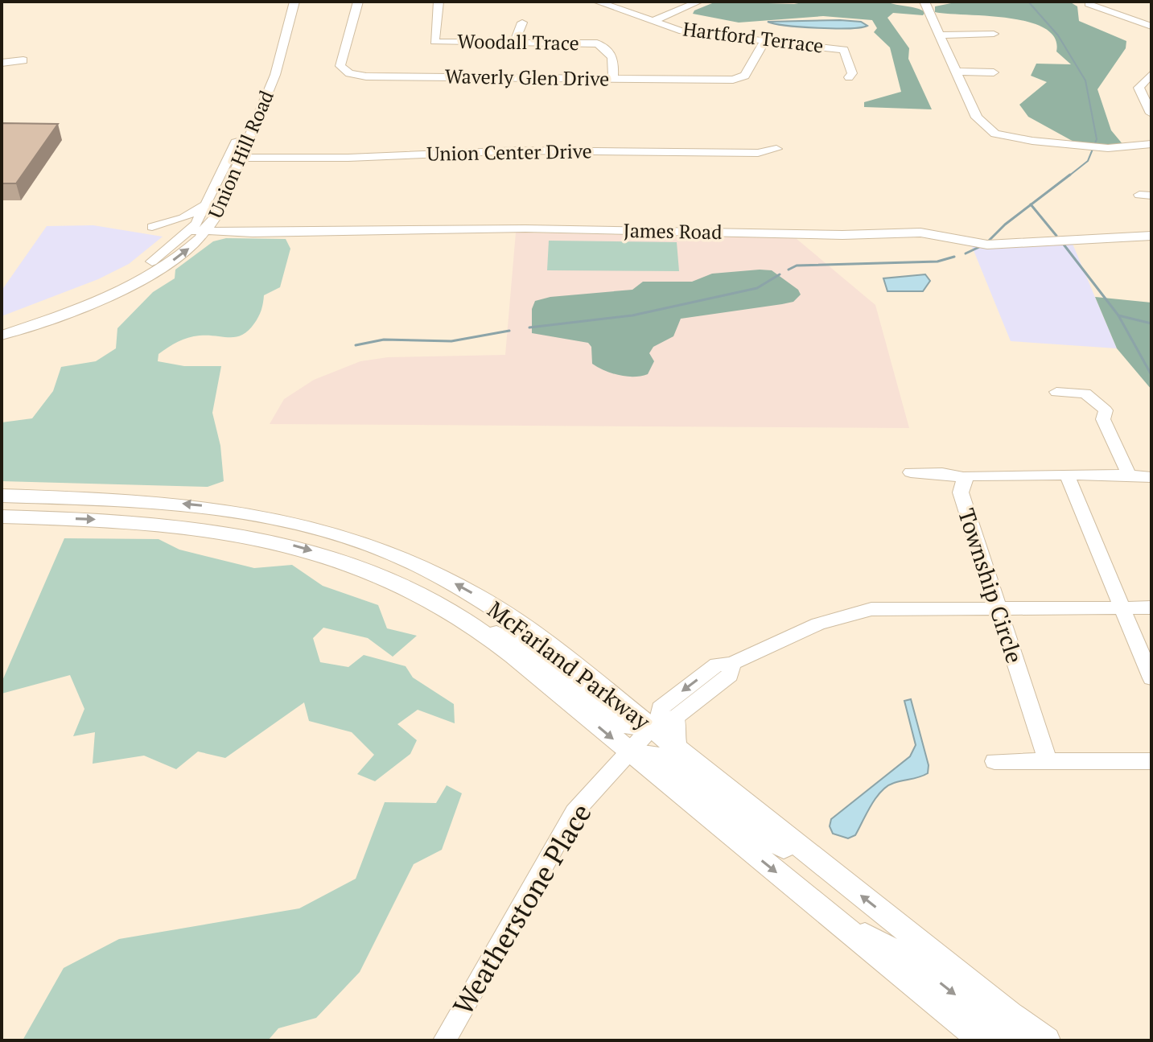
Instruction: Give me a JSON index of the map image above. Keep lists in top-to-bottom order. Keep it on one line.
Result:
{"streets":{"main road":["McFarland Parkway"],"street":["Hartford Terrace","Woodall Trace","Waverly Glen Drive","Union Center Drive","Union Hill Road","James Road","Township Circle","Weatherstone Place"]},"crossings":[["Hartford Terrace","Waverly Glen Drive"],["Woodall Trace","Waverly Glen Drive"],["Union Center Drive","Union Hill Road"],["Union Hill Road","James Road"],["Township Circle","Weatherstone Place"],["McFarland Parkway","Weatherstone Place"]]}
